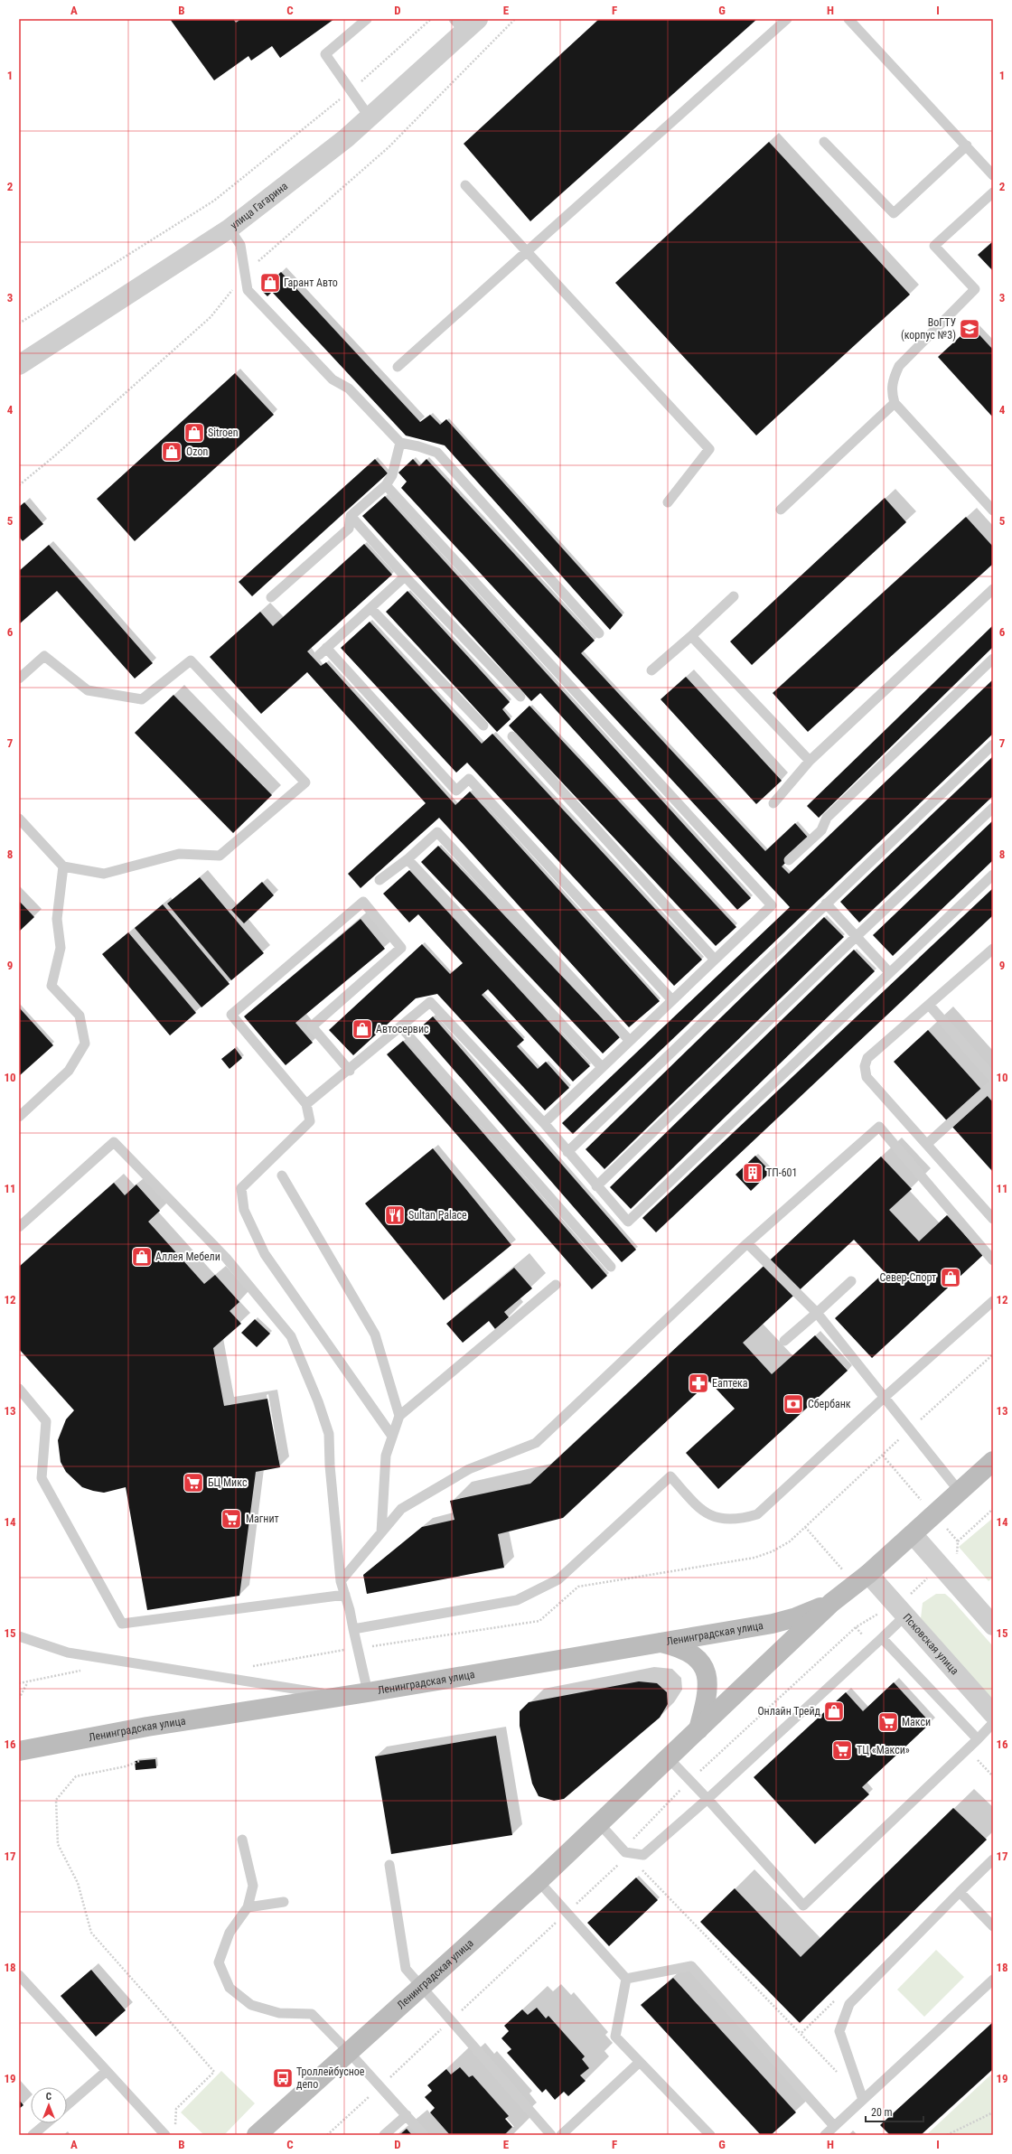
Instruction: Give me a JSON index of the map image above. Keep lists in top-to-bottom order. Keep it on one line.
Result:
{"streets":{"main road":["Ленинградская улица"],"street":["улица Гагарина","Псковская улица"]},"crossings":[["Ленинградская улица","Псковская улица"]],"places":{"shop":["Гарант Авто","Sitroen","Ozon","Автосервис","Аллея Мебели","Север-Спорт","Онлайн Трейд"],"school or university":["ВоГТУ (корпус №3)"],"building":["ТП-601"],"restaurant":["Sultan Palace"],"pharmacy":["Еаптека"],"bank":["Сбербанк"],"supermarket":["БЦ Микс","Магнит","Макси","ТЦ «Макси»"],"bus stop":["Троллейбусное депо"]},"scale_bar":"20 m","north":"top","grid":{"columns":["A","B","C","D","E","F","G","H","I"],"rows":["1","2","3","4","5","6","7","8","9","10","11","12","13","14","15","16","17","18","19"]}}
